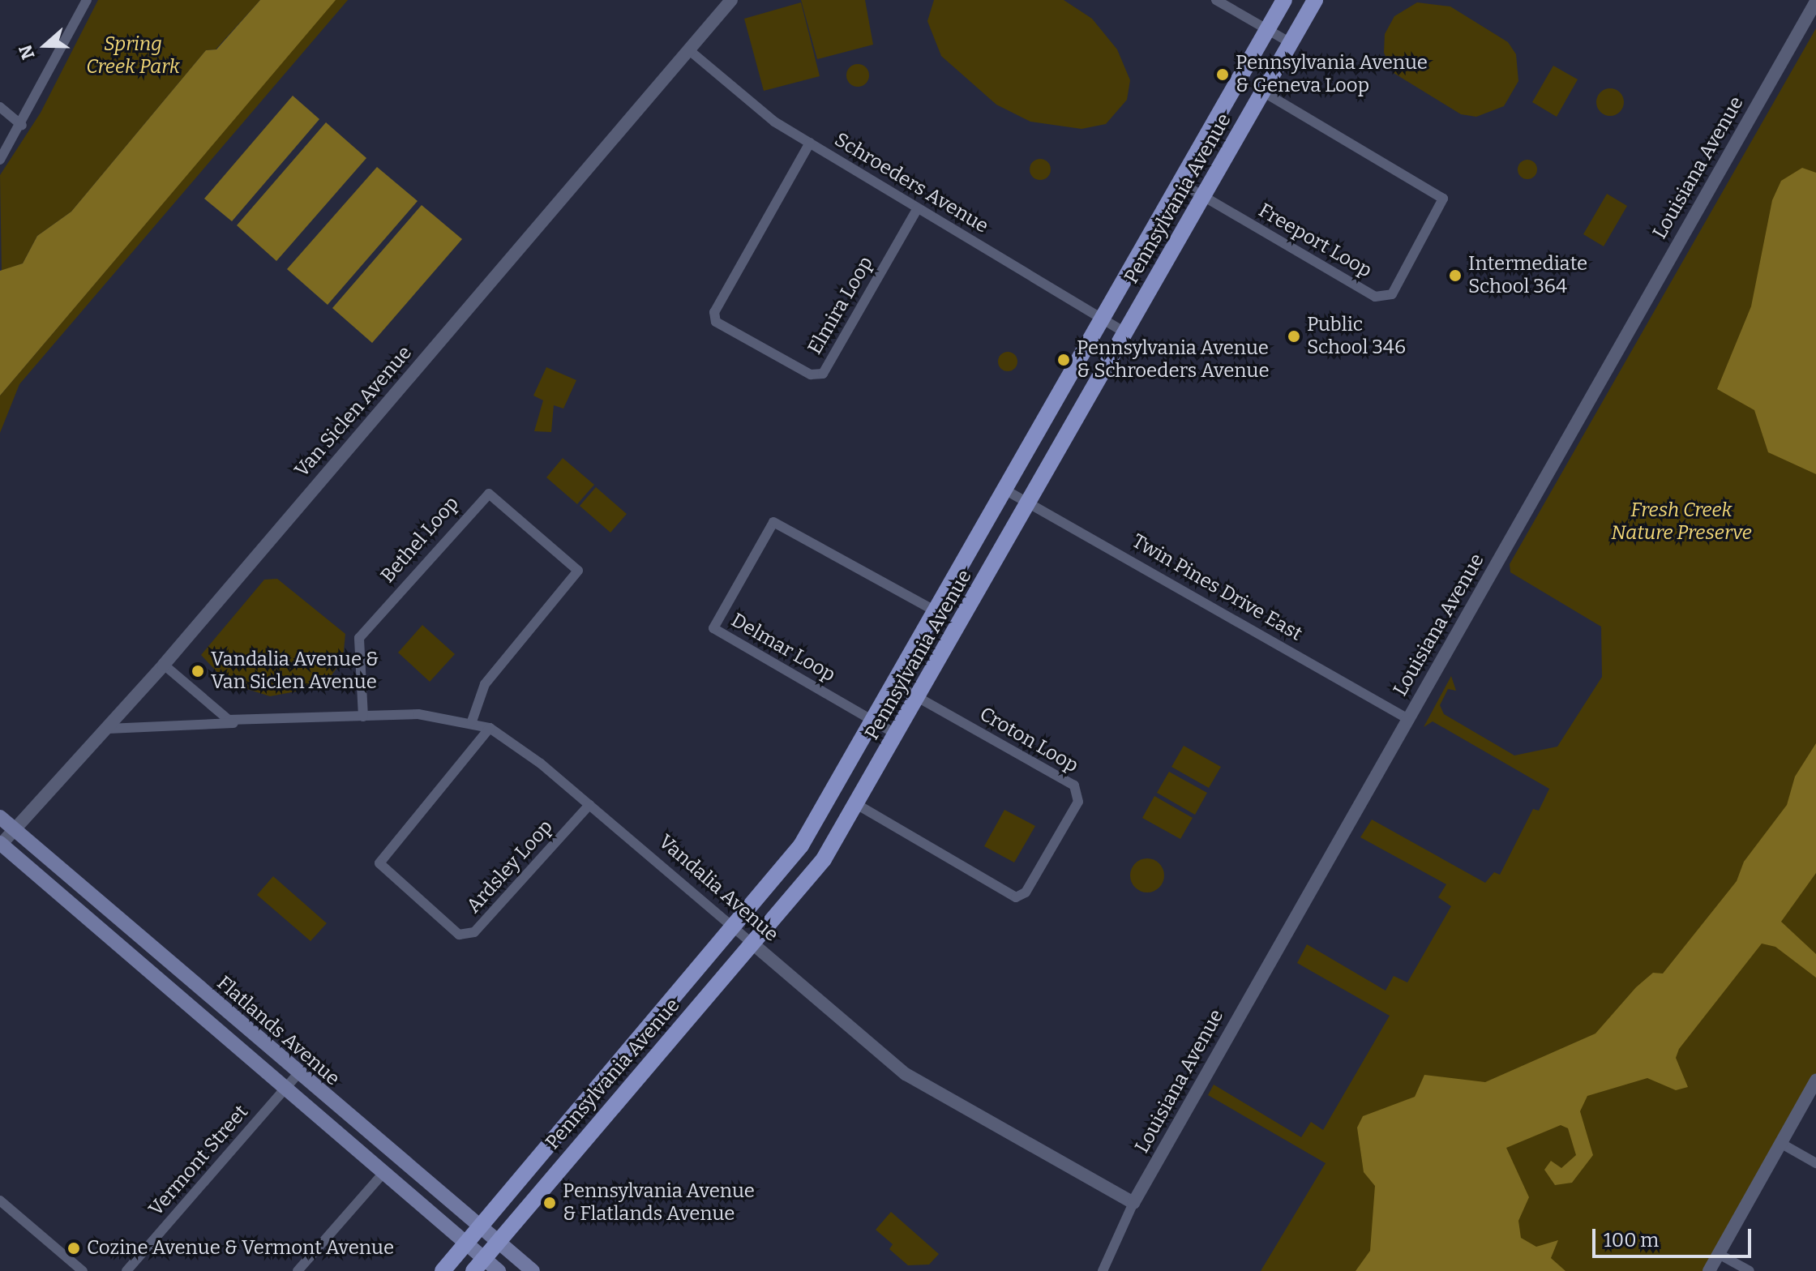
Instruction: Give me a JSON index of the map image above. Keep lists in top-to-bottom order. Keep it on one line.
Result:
{"streets":{"main road":["Pennsylvania Avenue","Flatlands Avenue"],"street":["Louisiana Avenue","Schroeders Avenue","Freeport Loop","Elmira Loop","Van Siclen Avenue","Bethel Loop","Twin Pines Drive East","Delmar Loop","Croton Loop","Ardsley Loop","Vandalia Avenue","Vermont Street"]},"crossings":[["Louisiana Avenue","Twin Pines Drive East"],["Louisiana Avenue","Vandalia Avenue"],["Schroeders Avenue","Pennsylvania Avenue"],["Schroeders Avenue","Elmira Loop"],["Schroeders Avenue","Van Siclen Avenue"],["Pennsylvania Avenue","Freeport Loop"],["Pennsylvania Avenue","Twin Pines Drive East"],["Pennsylvania Avenue","Delmar Loop"],["Pennsylvania Avenue","Croton Loop"],["Pennsylvania Avenue","Vandalia Avenue"],["Pennsylvania Avenue","Flatlands Avenue"],["Van Siclen Avenue","Vandalia Avenue"],["Van Siclen Avenue","Flatlands Avenue"],["Bethel Loop","Vandalia Avenue"],["Ardsley Loop","Vandalia Avenue"],["Flatlands Avenue","Vermont Street"]],"parks":["Spring Creek Park","Fresh Creek Nature Preserve"],"places":["Pennsylvania Avenue & Geneva Loop","Intermediate School 364","Public School 346","Pennsylvania Avenue & Schroeders Avenue","Vandalia Avenue & Van Siclen Avenue","Pennsylvania Avenue & Flatlands Avenue","Cozine Avenue & Vermont Avenue"],"scale_bar":"100 m","north":"left"}
